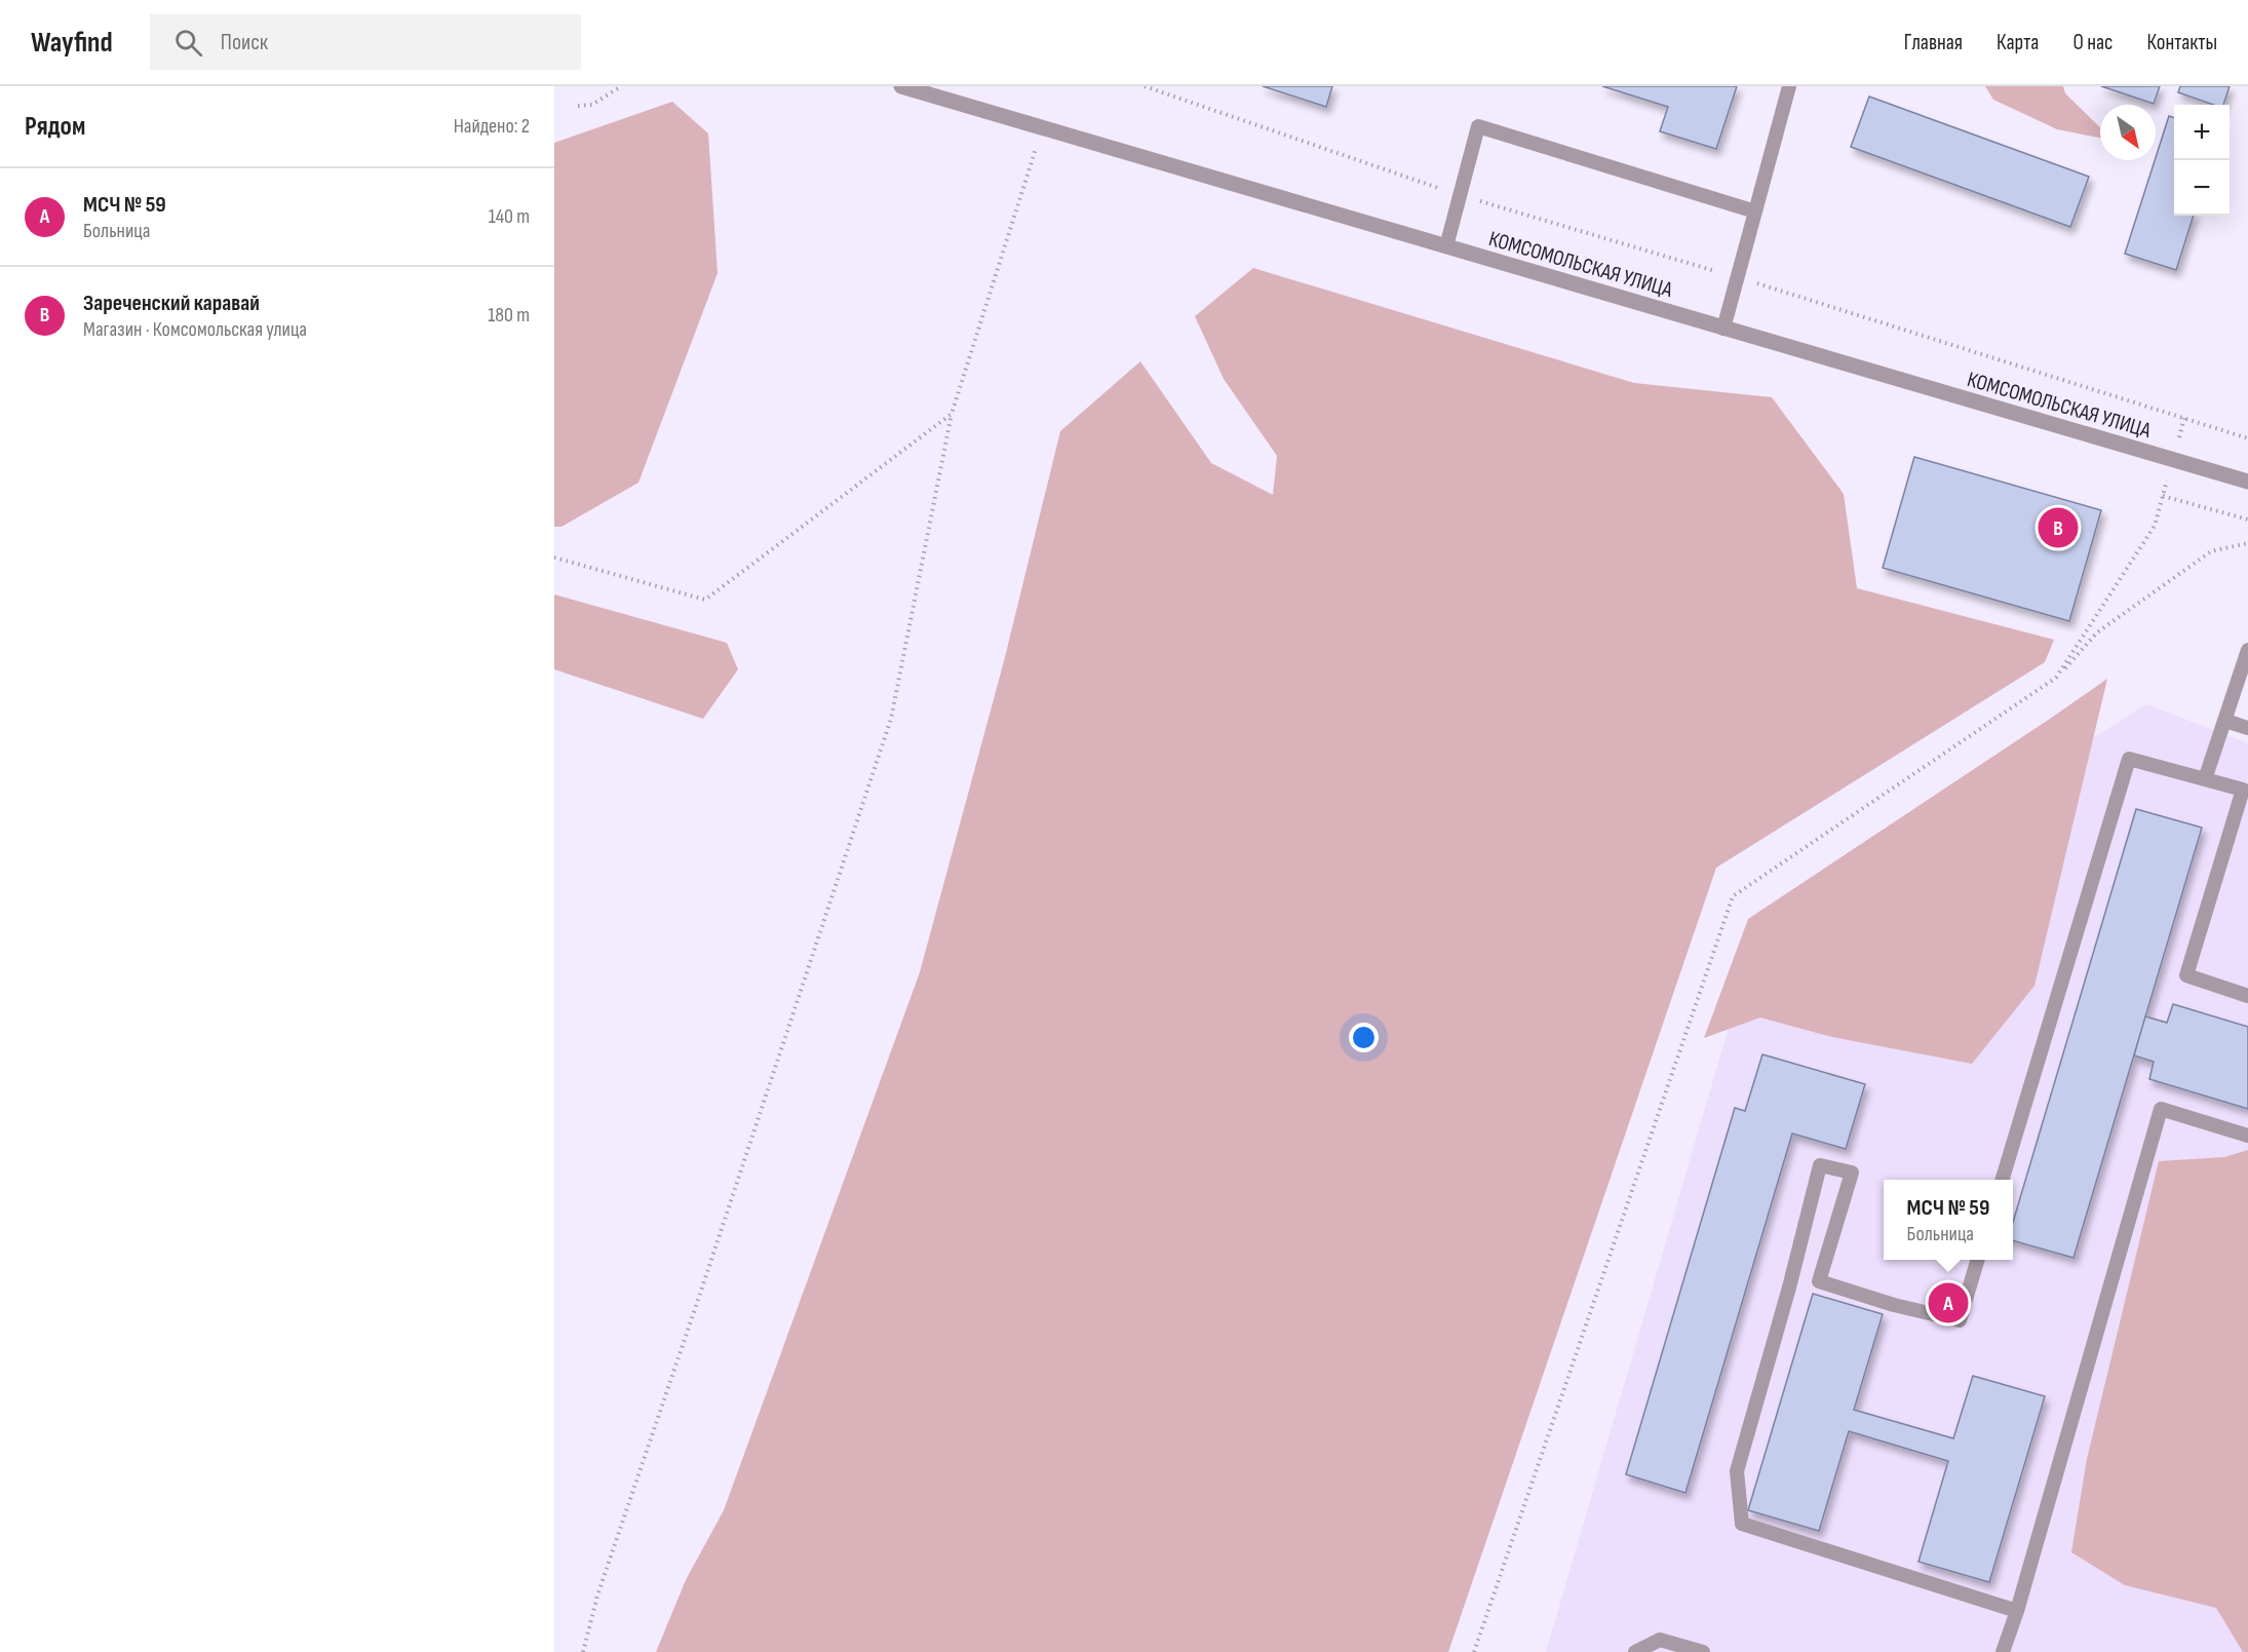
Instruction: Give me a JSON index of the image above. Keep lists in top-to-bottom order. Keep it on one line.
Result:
{"streets":{"street":["КОМСОМОЛЬСКАЯ УЛИЦА"]},"north":"bottom right","page":{"header":"Wayfind","search":"Поиск","nav":["Главная","Карта","О нас","Контакты"],"heading":["Рядом","Найдено: 2"],"map_buttons":["+","−"],"list":[{"mark":"A","name":"МСЧ № 59","note":"Больница","value":"140 m"},{"mark":"B","name":"Зареченский каравай","note":"Магазин · Комсомольская улица","value":"180 m"}],"pins":["B","A"],"popup":["МСЧ № 59","Больница"]}}
